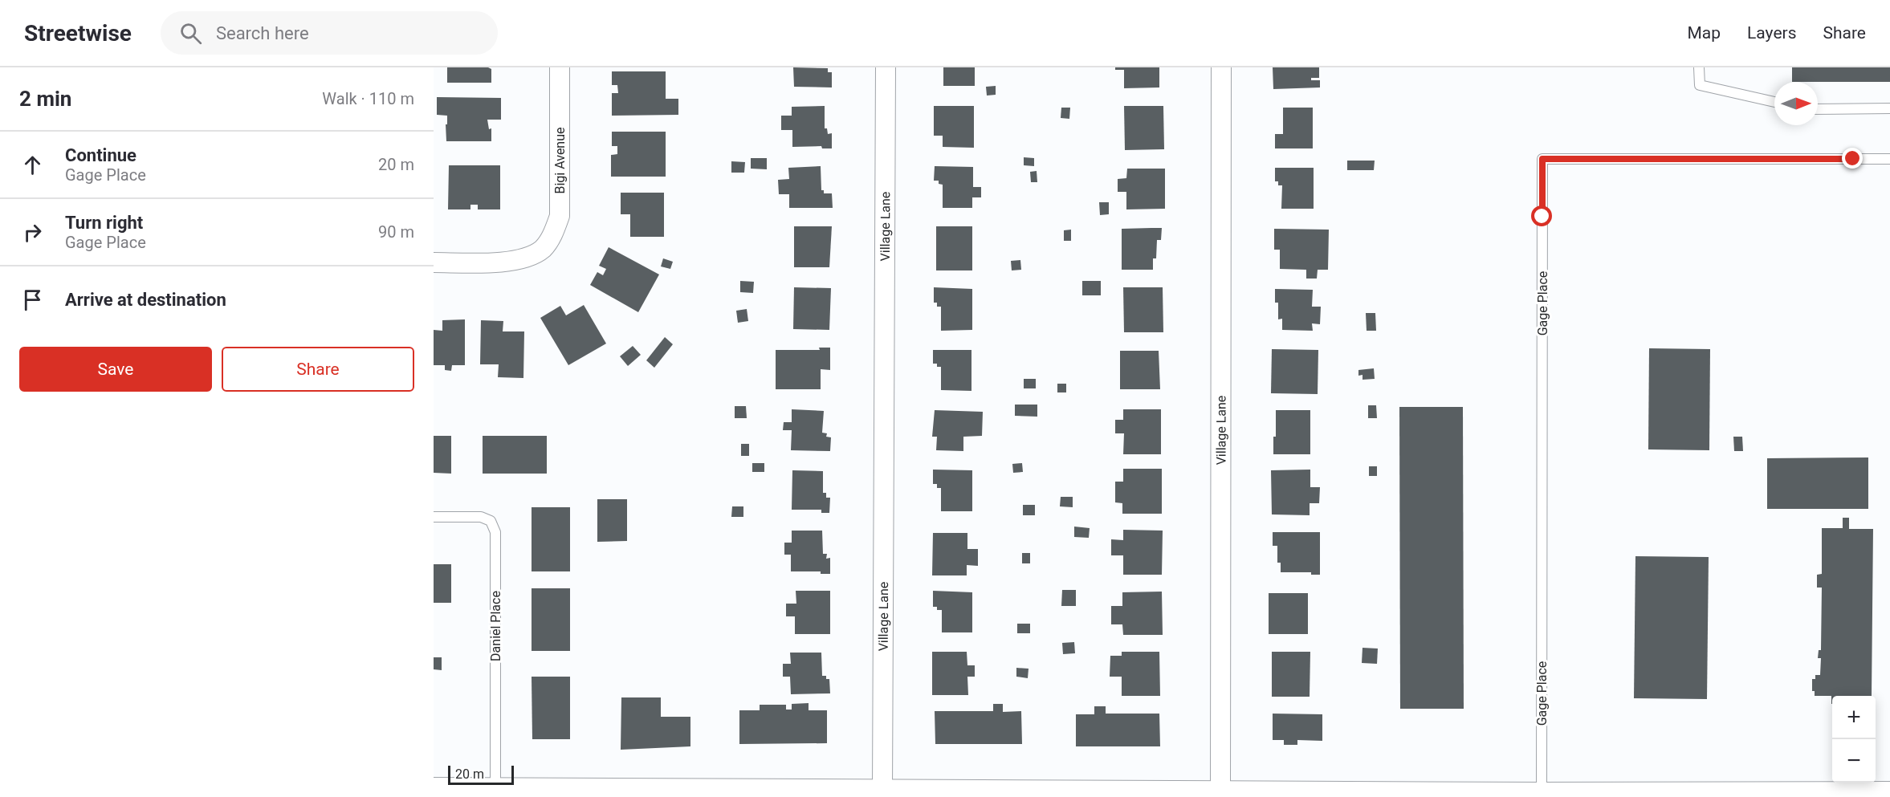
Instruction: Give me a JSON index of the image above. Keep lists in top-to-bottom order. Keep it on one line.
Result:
{"streets":{"street":["Bigi Avenue","Village Lane"],"lane":["Gage Place","Daniel Place"]},"scale_bar":"20 m","north":"right","page":{"header":"Streetwise","search":"Search here","nav":["Map","Layers","Share"],"heading":["2 min","Walk · 110 m"],"list":[["Continue","Gage Place","20 m"],["Turn right","Gage Place","90 m"],"Arrive at destination"],"buttons":["Save","Share"],"map_buttons":["+","−"],"scale":"20 m"}}
